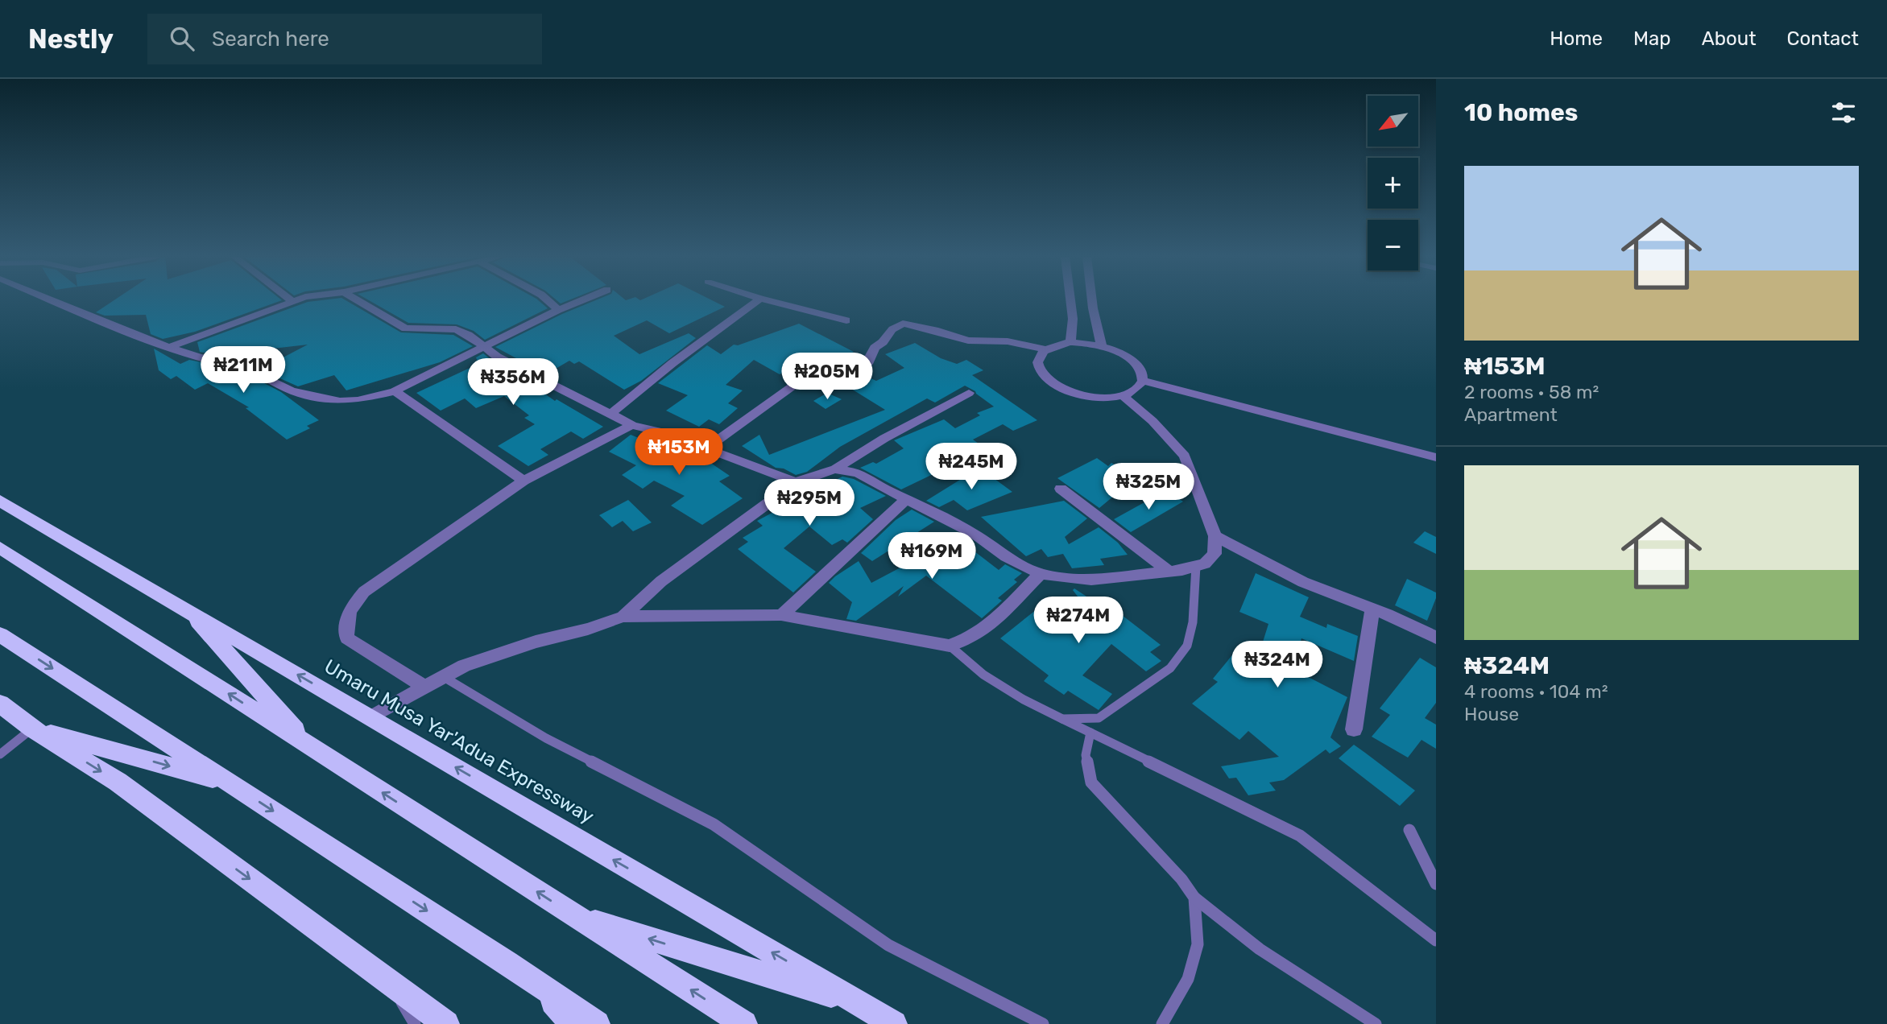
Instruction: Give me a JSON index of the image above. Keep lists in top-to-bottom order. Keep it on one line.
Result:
{"streets":{"highway":["Umaru Musa Yar'Adua Expressway"]},"north":"bottom left","page":{"header":"Nestly","search":"Search here","nav":["Home","Map","About","Contact"],"heading":"10 homes","map_buttons":["+","−"],"list":[{"name":"₦153M","note":"2 rooms · 58 m² · Apartment"},{"name":"₦324M","note":"4 rooms · 104 m² · House"}],"price":["₦211M","₦205M","₦356M","₦153M","₦245M","₦325M","₦295M","₦169M","₦274M","₦324M"]}}
